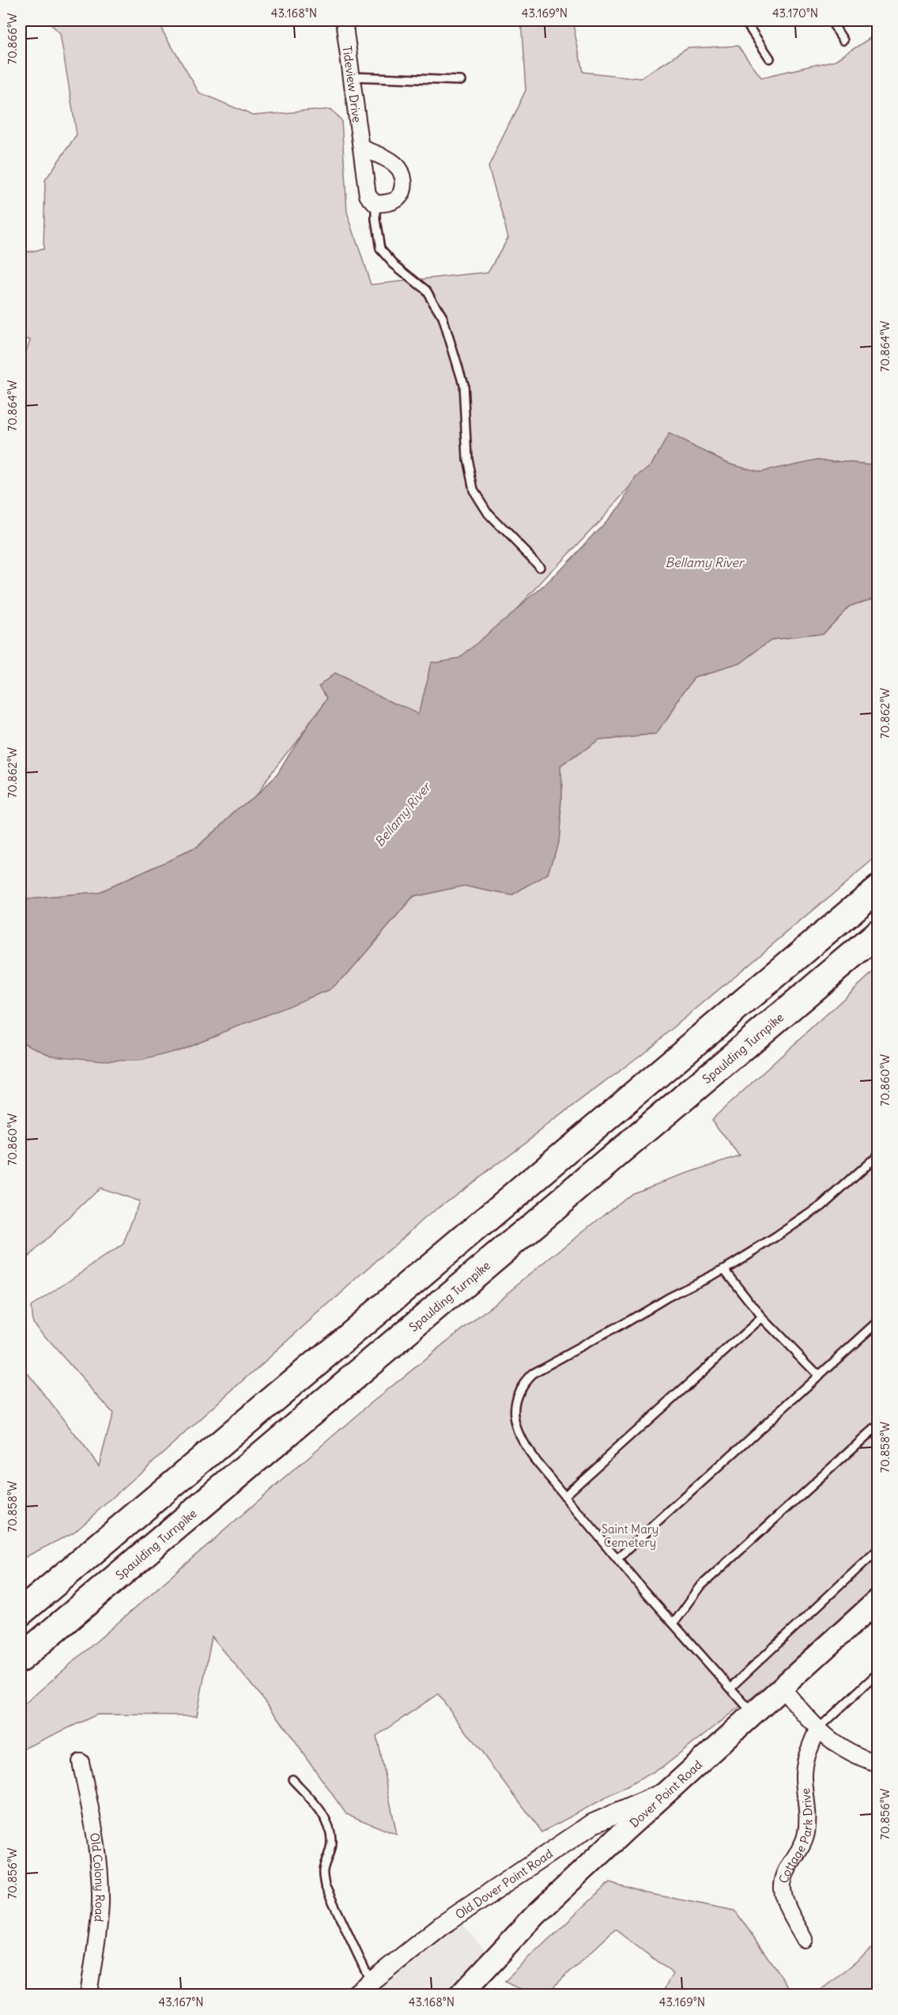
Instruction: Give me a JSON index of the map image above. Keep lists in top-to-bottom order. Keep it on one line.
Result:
{"streets":{"highway":["Spaulding Turnpike"],"main road":["Dover Point Road"],"street":["Tideview Drive","Cottage Park Drive","Old Colony Road","Old Dover Point Road"]},"crossings":[["Dover Point Road","Old Dover Point Road"]],"water":["Bellamy River"],"parks":["Saint Mary Cemetery"],"coordinates":["43.168°N","43.169°N","43.170°N","70.866°W","70.864°W","70.862°W","70.860°W","70.858°W","70.856°W","43.167°N"]}
